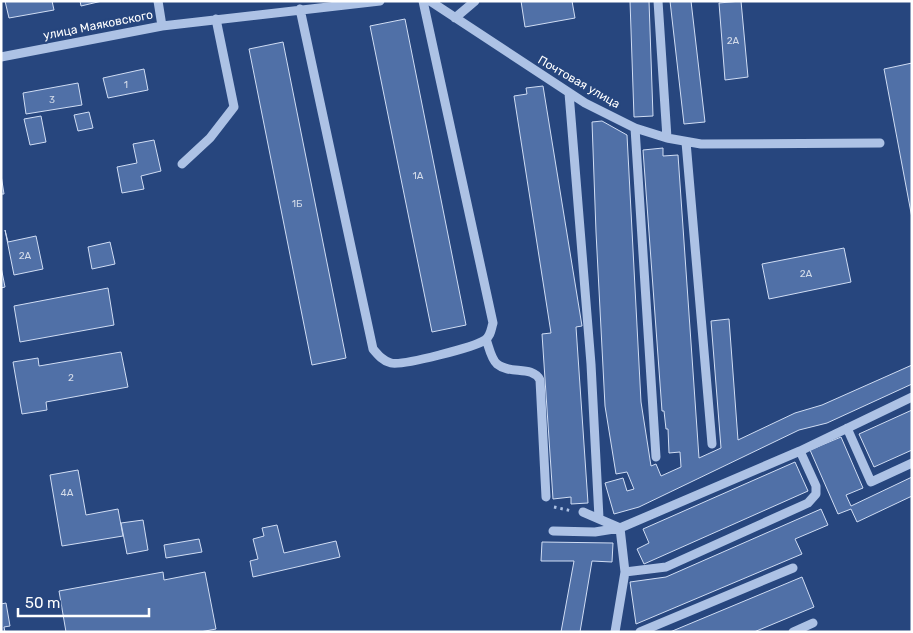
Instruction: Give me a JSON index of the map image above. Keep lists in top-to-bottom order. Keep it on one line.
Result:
{"streets":{"street":["улица Маяковского","Почтовая улица"]},"house_numbers":["2А","1","3","1А","1Б","2А","2А","2","4А"],"scale_bar":"50 m"}
